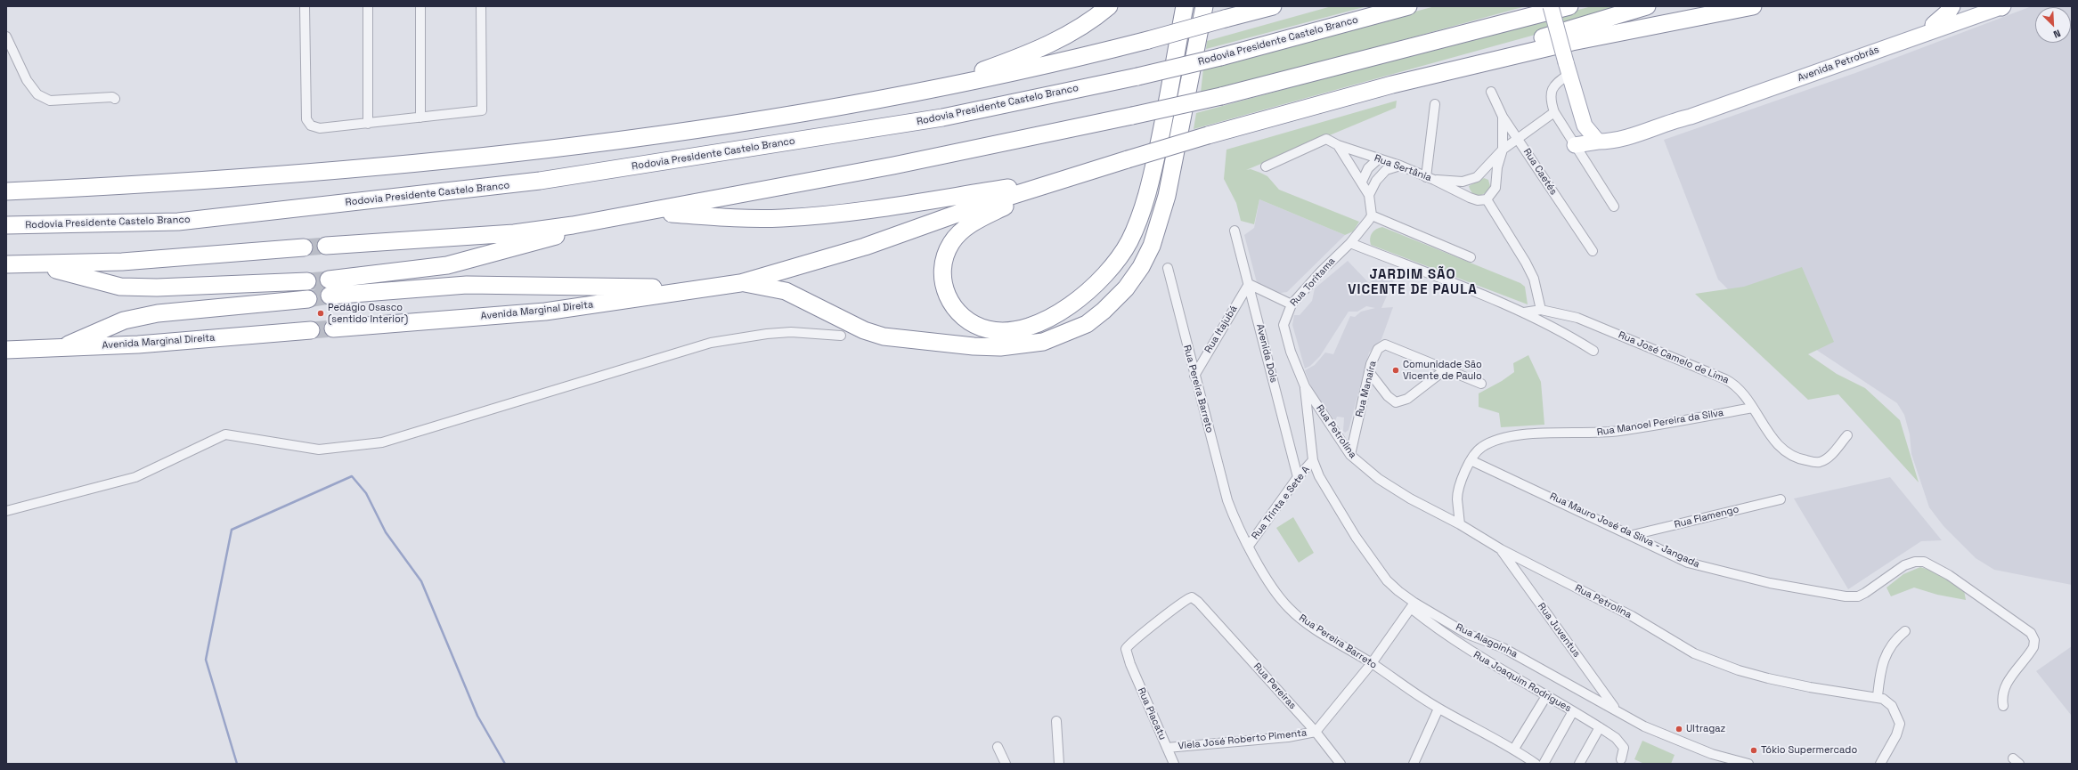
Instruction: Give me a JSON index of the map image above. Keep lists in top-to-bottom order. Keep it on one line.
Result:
{"streets":{"highway":["Rodovia Presidente Castelo Branco","Avenida Marginal Direita"],"main road":["Avenida Petrobrás"],"street":["Rua Sertânia","Rua Caetés","Rua Toritama","Rua Itajubá","Avenida Dois","Rua José Camelo de Lima","Rua Pereira Barreto","Rua Manaíra","Rua Manoel Pereira da Silva","Rua Petrolina","Rua Trinta e Sete A","Rua Flamengo","Rua Mauro José da Silva - Jangada","Rua Juventus","Rua Alagoinha","Rua Joaquim Rodrigues","Rua Pereiras","Rua Piacatu","Viela José Roberto Pimenta"]},"crossings":[["Rua Toritama","Rua Petrolina"],["Rua Toritama","Rua Alagoinha"],["Rua Itajubá","Avenida Dois"],["Rua Itajubá","Rua Pereira Barreto"],["Avenida Dois","Rua Trinta e Sete A"],["Rua José Camelo de Lima","Rua Manoel Pereira da Silva"],["Rua Pereira Barreto","Rua Trinta e Sete A"],["Rua Pereira Barreto","Viela José Roberto Pimenta"],["Rua Manaíra","Rua Petrolina"],["Rua Manoel Pereira da Silva","Rua Petrolina"],["Rua Manoel Pereira da Silva","Rua Mauro José da Silva - Jangada"],["Rua Petrolina","Rua Juventus"],["Rua Petrolina","Rua Alagoinha"],["Rua Trinta e Sete A","Rua Alagoinha"],["Rua Flamengo","Rua Mauro José da Silva - Jangada"],["Rua Juventus","Rua Alagoinha"],["Rua Alagoinha","Rua Joaquim Rodrigues"],["Rua Alagoinha","Viela José Roberto Pimenta"],["Rua Joaquim Rodrigues","Viela José Roberto Pimenta"],["Rua Pereiras","Rua Piacatu"],["Rua Pereiras","Viela José Roberto Pimenta"],["Rua Piacatu","Viela José Roberto Pimenta"]],"districts":["JARDIM SÃO VICENTE DE PAULA"],"places":["Pedágio Osasco (sentido Interior)","Comunidade São Vicente de Paulo","Ultragaz","Tókio Supermercado"],"north":"bottom right"}
